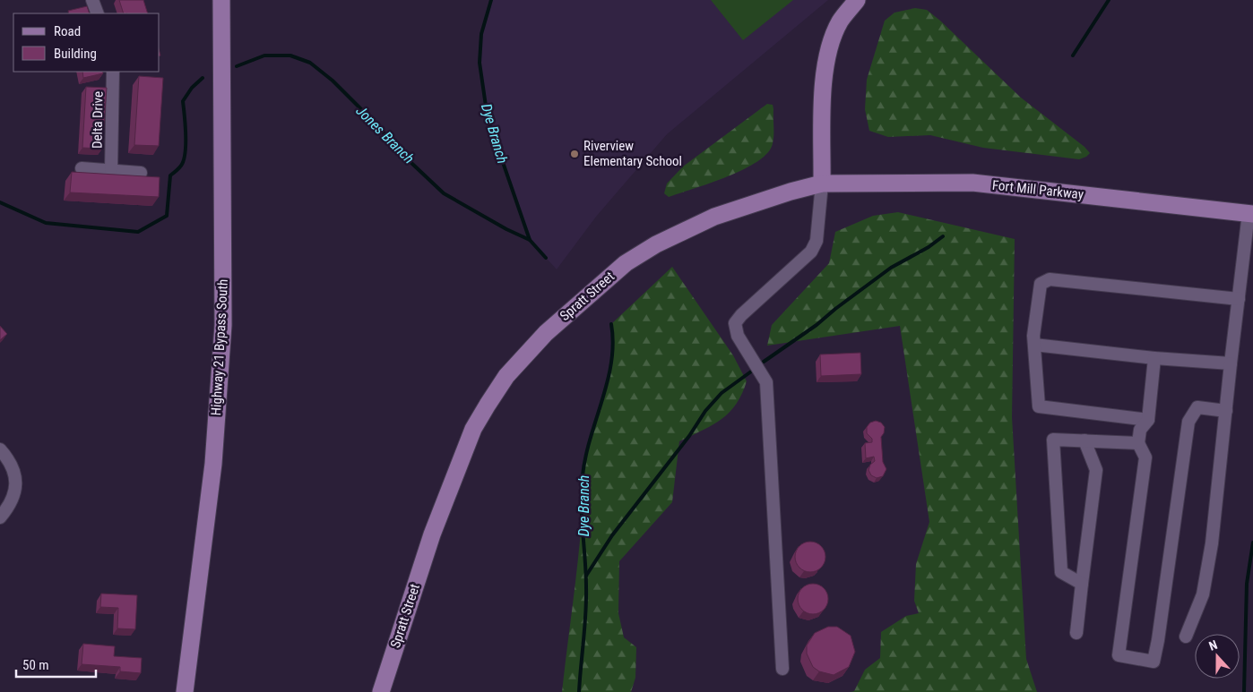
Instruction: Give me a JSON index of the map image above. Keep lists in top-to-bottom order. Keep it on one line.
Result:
{"streets":{"main road":["Fort Mill Parkway","Spratt Street","Highway 21 Bypass South"],"street":["Delta Drive"]},"crossings":[["Fort Mill Parkway","Spratt Street"]],"water":["Dye Branch","Jones Branch"],"places":["Riverview Elementary School"],"legend":["Road","Building"],"scale_bar":"50 m","north":"top"}
